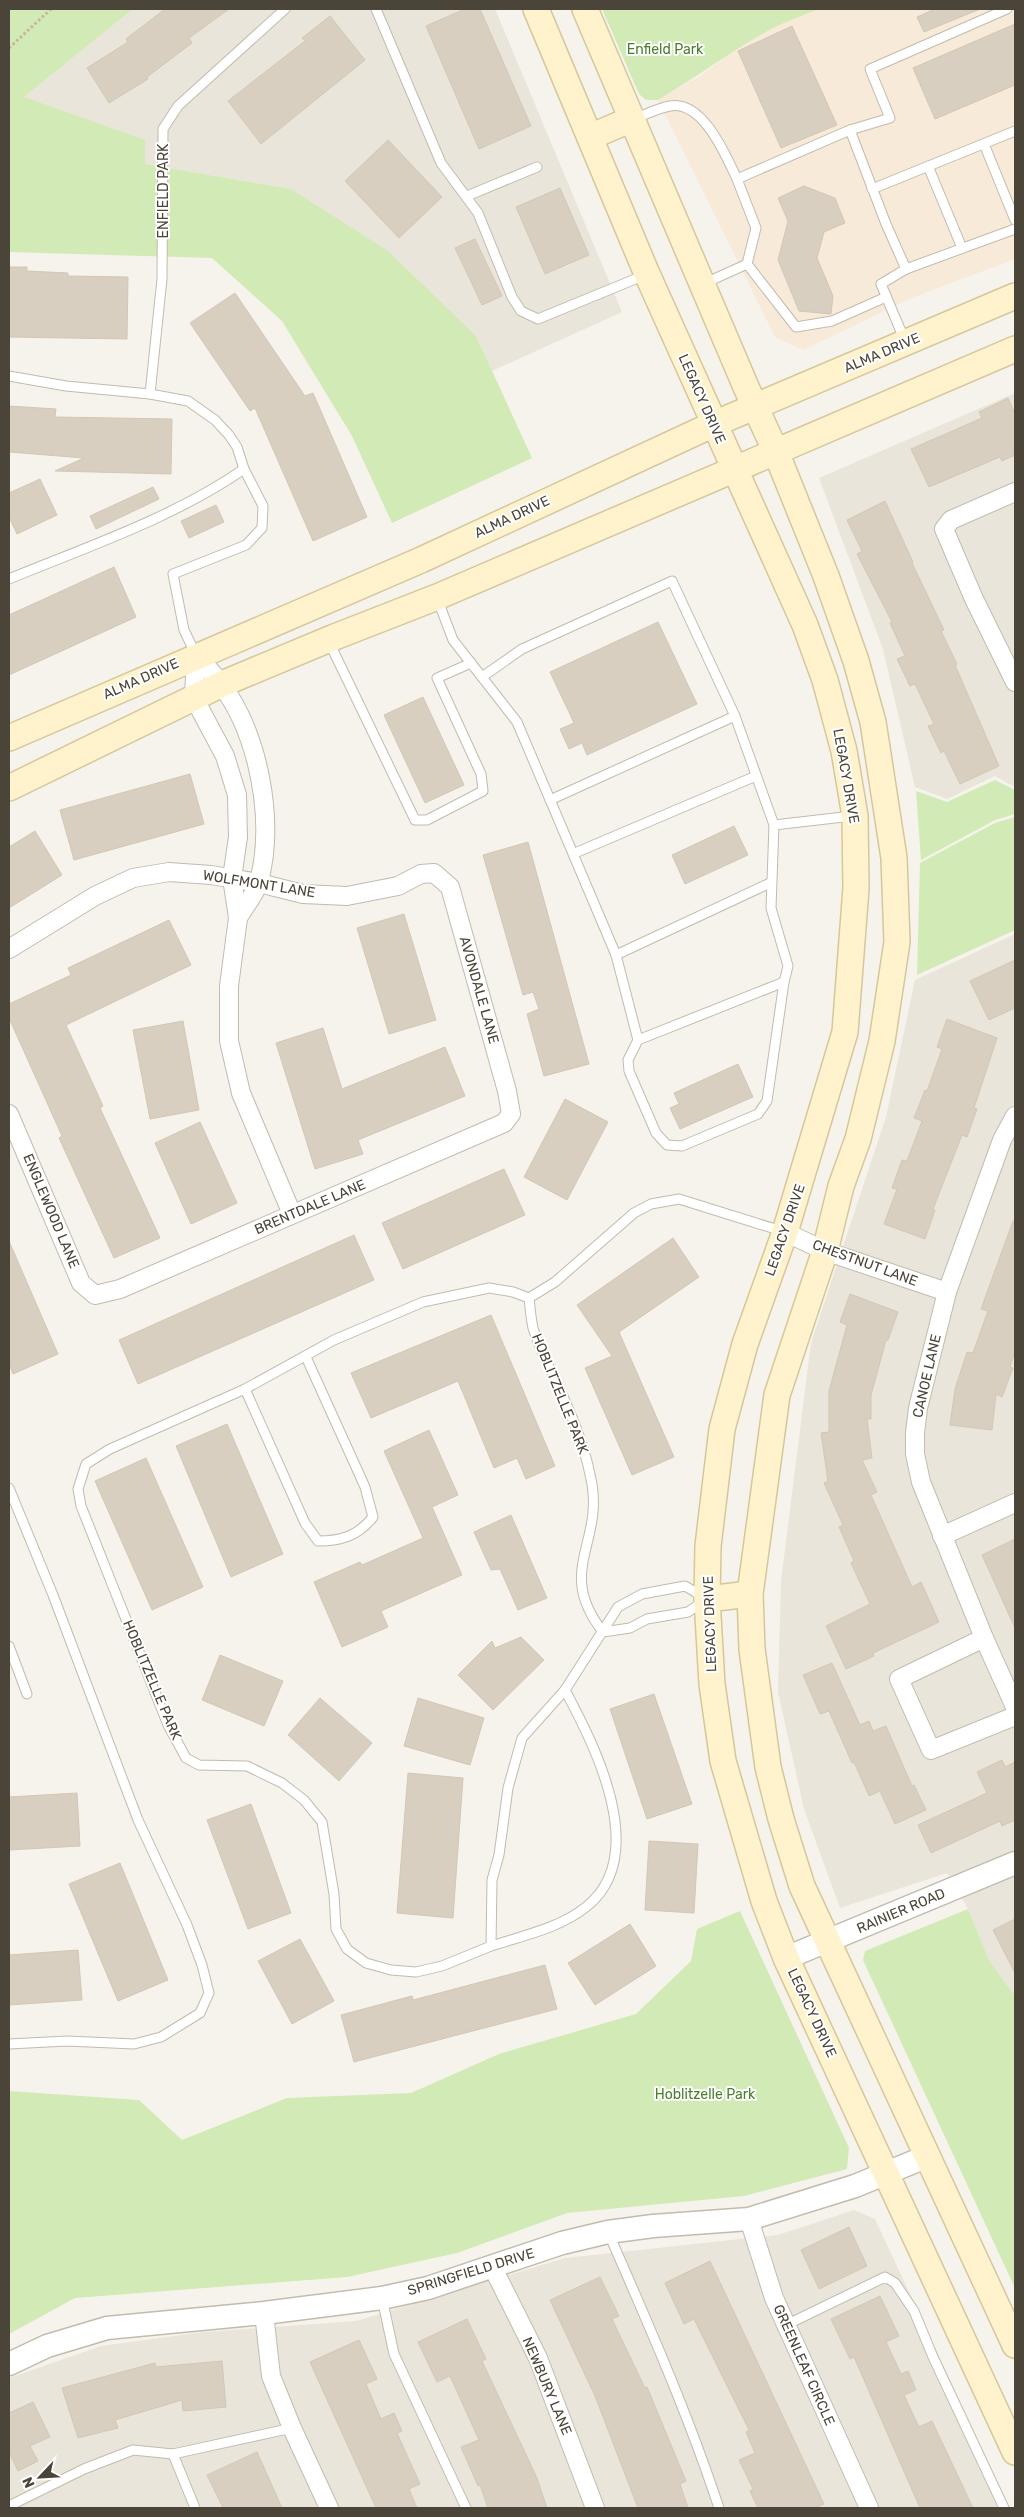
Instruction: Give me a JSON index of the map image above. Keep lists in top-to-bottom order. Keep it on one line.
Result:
{"streets":{"main road":["ALMA DRIVE","LEGACY DRIVE"],"street":["WOLFMONT LANE","AVONDALE LANE","BRENTDALE LANE","ENGLEWOOD LANE","CHESTNUT LANE","CANOE LANE","RAINIER ROAD","SPRINGFIELD DRIVE","GREENLEAF CIRCLE","NEWBURY LANE"],"lane":["ENFIELD PARK","HOBLITZELLE PARK"]},"crossings":[["ALMA DRIVE","LEGACY DRIVE"],["LEGACY DRIVE","CHESTNUT LANE"],["LEGACY DRIVE","RAINIER ROAD"],["LEGACY DRIVE","SPRINGFIELD DRIVE"],["WOLFMONT LANE","AVONDALE LANE"],["AVONDALE LANE","BRENTDALE LANE"],["BRENTDALE LANE","ENGLEWOOD LANE"],["CHESTNUT LANE","CANOE LANE"],["SPRINGFIELD DRIVE","GREENLEAF CIRCLE"],["SPRINGFIELD DRIVE","NEWBURY LANE"]],"parks":["Enfield Park","Hoblitzelle Park"],"north":"bottom left"}
